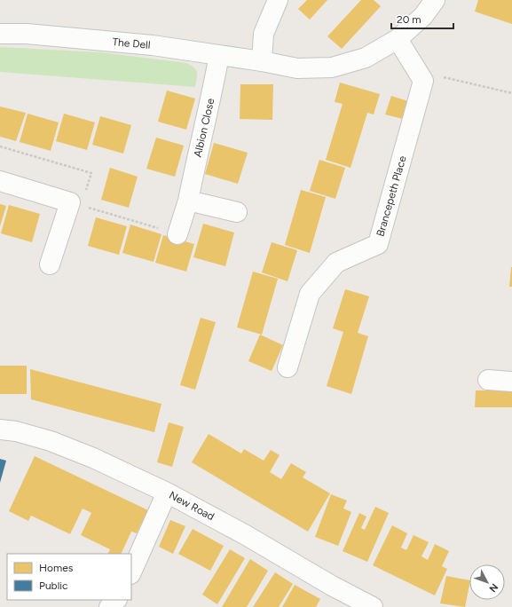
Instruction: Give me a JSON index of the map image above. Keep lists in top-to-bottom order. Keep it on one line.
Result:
{"streets":{"street":["The Dell","Albion Close","Brancepeth Place","New Road"]},"crossings":[["The Dell","Albion Close"],["The Dell","Brancepeth Place"]],"legend":["Homes","Public"],"scale_bar":"20 m","north":"bottom right"}
